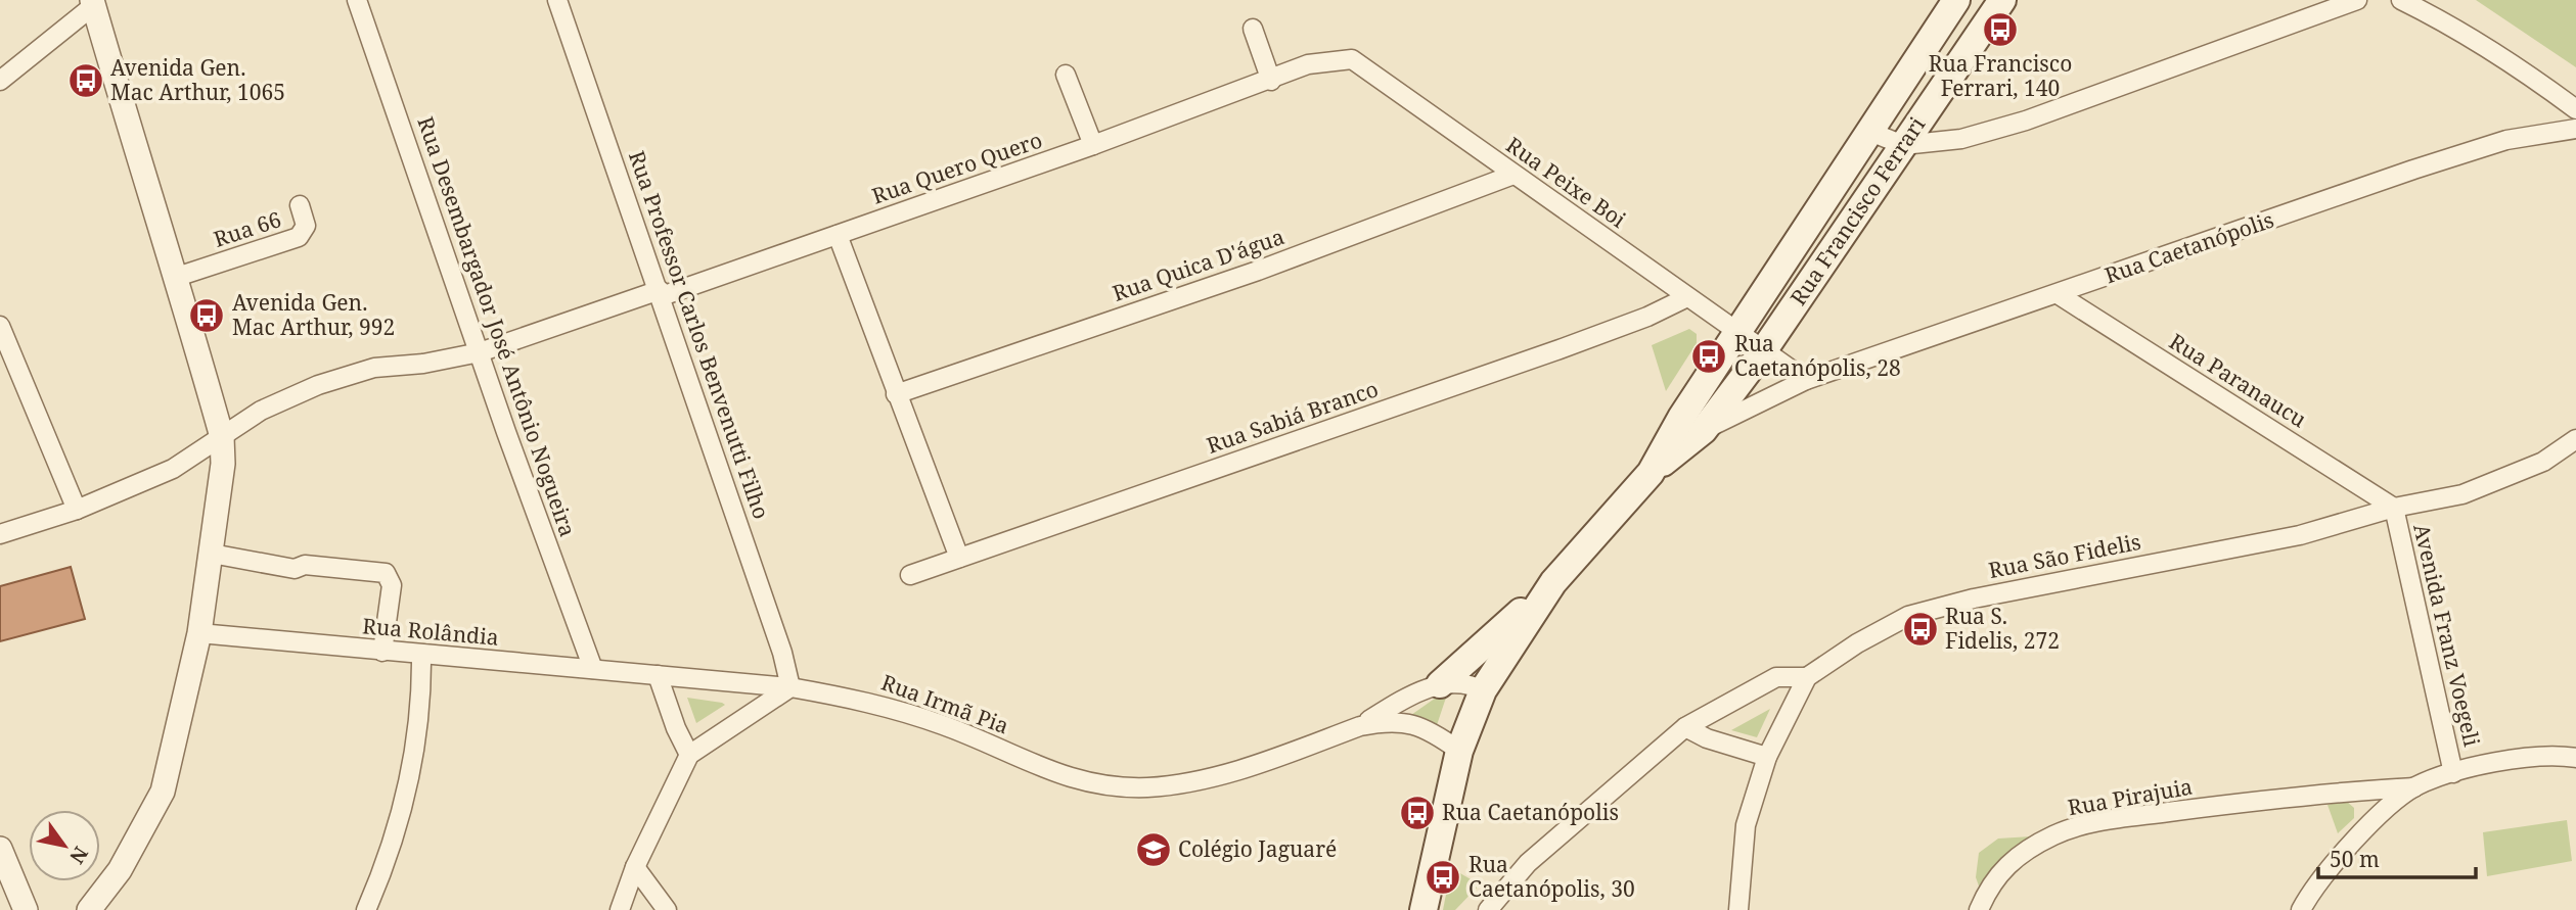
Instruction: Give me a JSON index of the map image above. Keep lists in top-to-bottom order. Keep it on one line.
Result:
{"streets":{"main road":["Rua Francisco Ferrari","Rua Caetanópolis"],"street":["Rua Quero Quero","Rua Peixe Boi","Rua 66","Rua Quica D'água","Rua Desembargador José Antônio Nogueira","Rua Professor Carlos Benvenutti Filho","Rua Paranaucu","Rua Sabiá Branco","Rua São Fidelis","Rua Rolândia","Avenida Franz Voegeli","Rua Irmã Pia","Rua Pirajuia"]},"crossings":[["Rua Quero Quero","Rua Peixe Boi"],["Rua Quero Quero","Rua Desembargador José Antônio Nogueira"],["Rua Quero Quero","Rua Professor Carlos Benvenutti Filho"],["Rua Peixe Boi","Rua Francisco Ferrari"],["Rua Peixe Boi","Rua Caetanópolis"],["Rua Peixe Boi","Rua Quica D'água"],["Rua Peixe Boi","Rua Sabiá Branco"],["Rua Francisco Ferrari","Rua Caetanópolis"],["Rua Caetanópolis","Rua Paranaucu"],["Rua Caetanópolis","Rua Irmã Pia"],["Rua Desembargador José Antônio Nogueira","Rua Rolândia"],["Rua Professor Carlos Benvenutti Filho","Rua Rolândia"],["Rua Professor Carlos Benvenutti Filho","Rua Irmã Pia"],["Rua Paranaucu","Rua São Fidelis"],["Rua Paranaucu","Avenida Franz Voegeli"],["Rua São Fidelis","Avenida Franz Voegeli"],["Rua Rolândia","Rua Irmã Pia"]],"places":{"bus stop":["Rua Francisco Ferrari, 140","Avenida Gen. Mac Arthur, 1065","Avenida Gen. Mac Arthur, 992","Rua Caetanópolis, 28","Rua S. Fidelis, 272","Rua Caetanópolis","Rua Caetanópolis, 30"],"school or university":["Colégio Jaguaré"]},"scale_bar":"50 m","north":"bottom right"}
